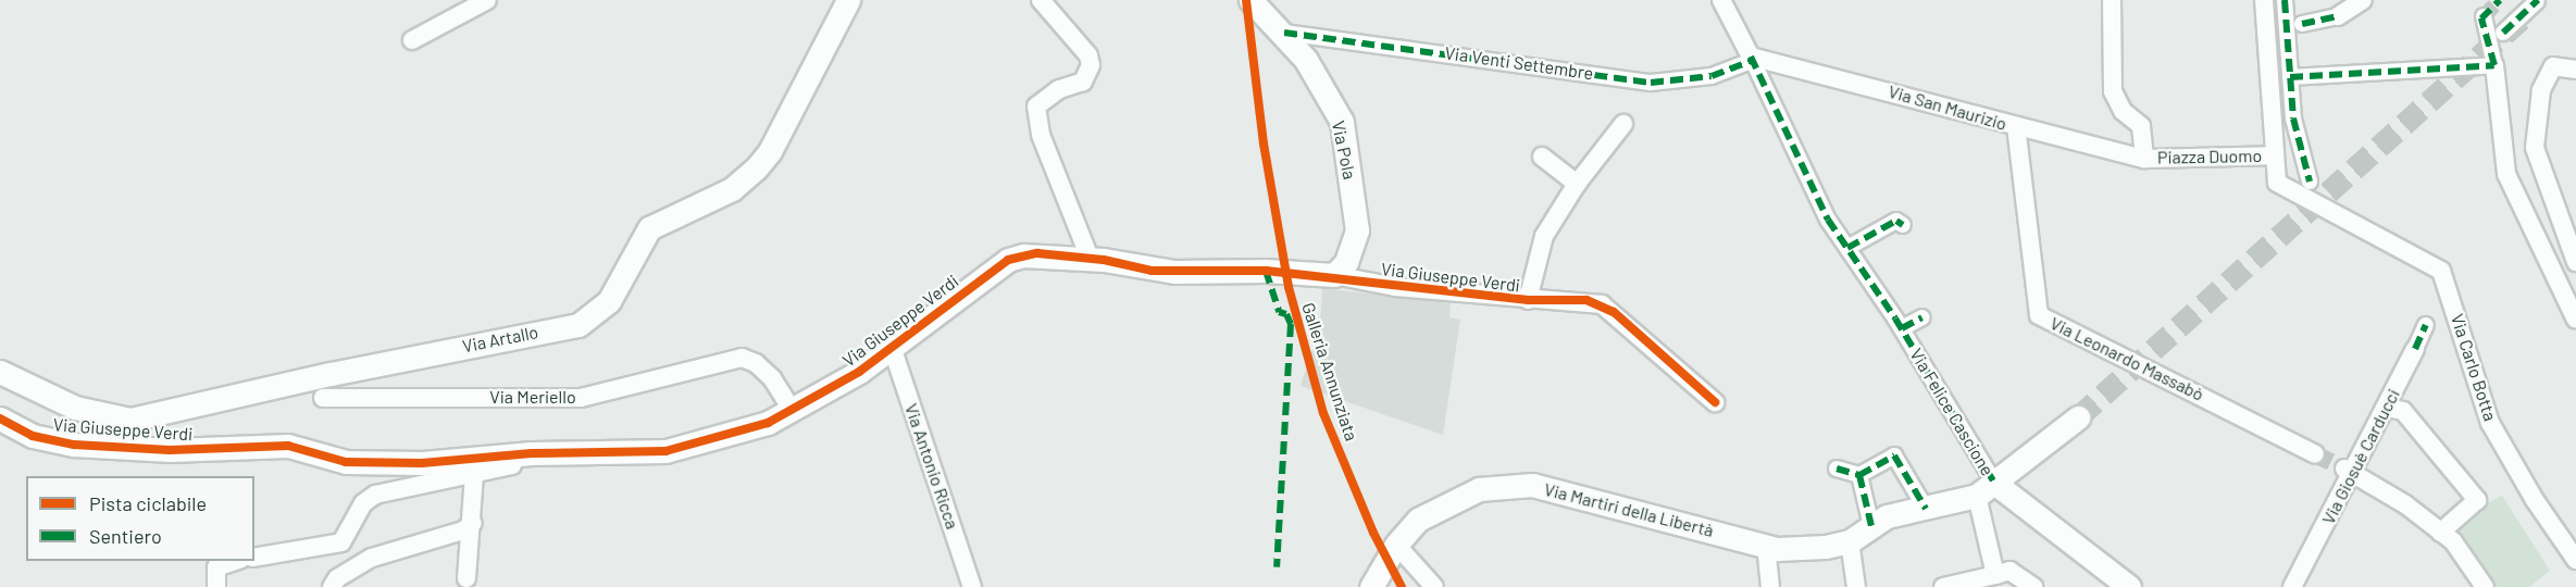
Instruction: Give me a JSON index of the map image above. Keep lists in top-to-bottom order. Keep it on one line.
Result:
{"streets":{"street":["Via Venti Settembre","Via San Maurizio","Via Pola","Piazza Duomo","Via Giuseppe Verdi","Via Artallo","Via Leonardo Massabò","Via Carlo Botta","Via Meriello","Via Felice Cascione","Via Giosuè Carducci","Via Antonio Ricca","Via Martiri della Libertà"],"cycle path":["Galleria Annunziata"]},"crossings":[["Via Venti Settembre","Via San Maurizio"],["Via Venti Settembre","Via Pola"],["Via Venti Settembre","Via Felice Cascione"],["Via San Maurizio","Piazza Duomo"],["Via San Maurizio","Via Leonardo Massabò"],["Via San Maurizio","Via Felice Cascione"],["Via Pola","Via Giuseppe Verdi"],["Piazza Duomo","Via Carlo Botta"],["Via Giuseppe Verdi","Via Meriello"],["Via Giuseppe Verdi","Via Antonio Ricca"]],"legend":["Pista ciclabile","Sentiero"]}
